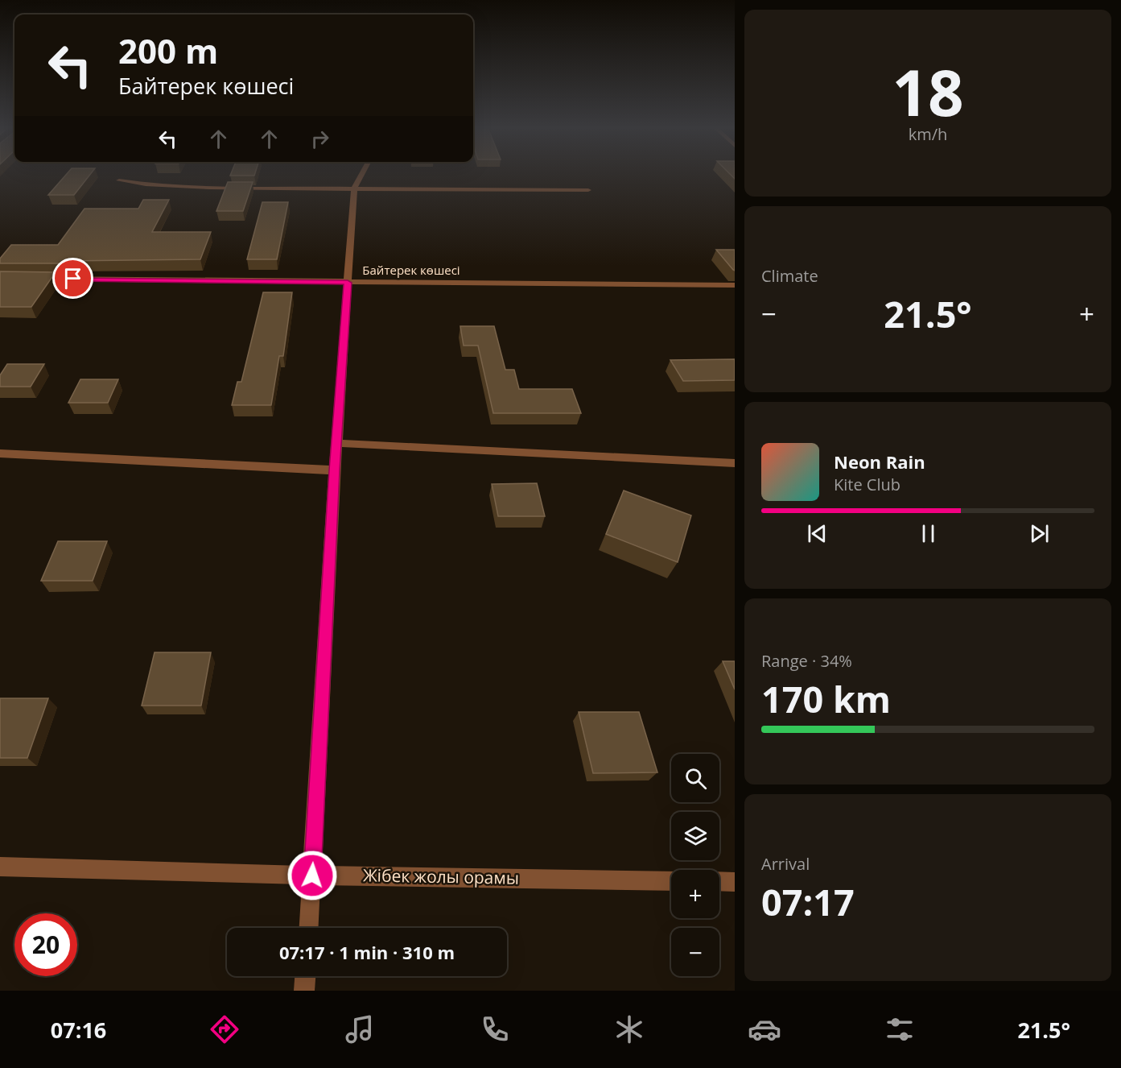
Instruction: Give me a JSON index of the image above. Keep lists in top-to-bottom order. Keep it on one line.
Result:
{"streets":{"street":["Байтерек көшесі","Жібек жолы орамы"]},"page":{"tile":[["18","km/h"],"Climate",["Range · 34%","170 km"],["Arrival","07:17"]],"turn":["200 m","Байтерек көшесі"],"heat":["−","21.5°","+"],"song":["Neon Rain","Kite Club"],"map_buttons":["+","−"],"limit":"20","trip":"07:17 · 1 min · 310 m","tabs":["07:16","21.5°"]}}
